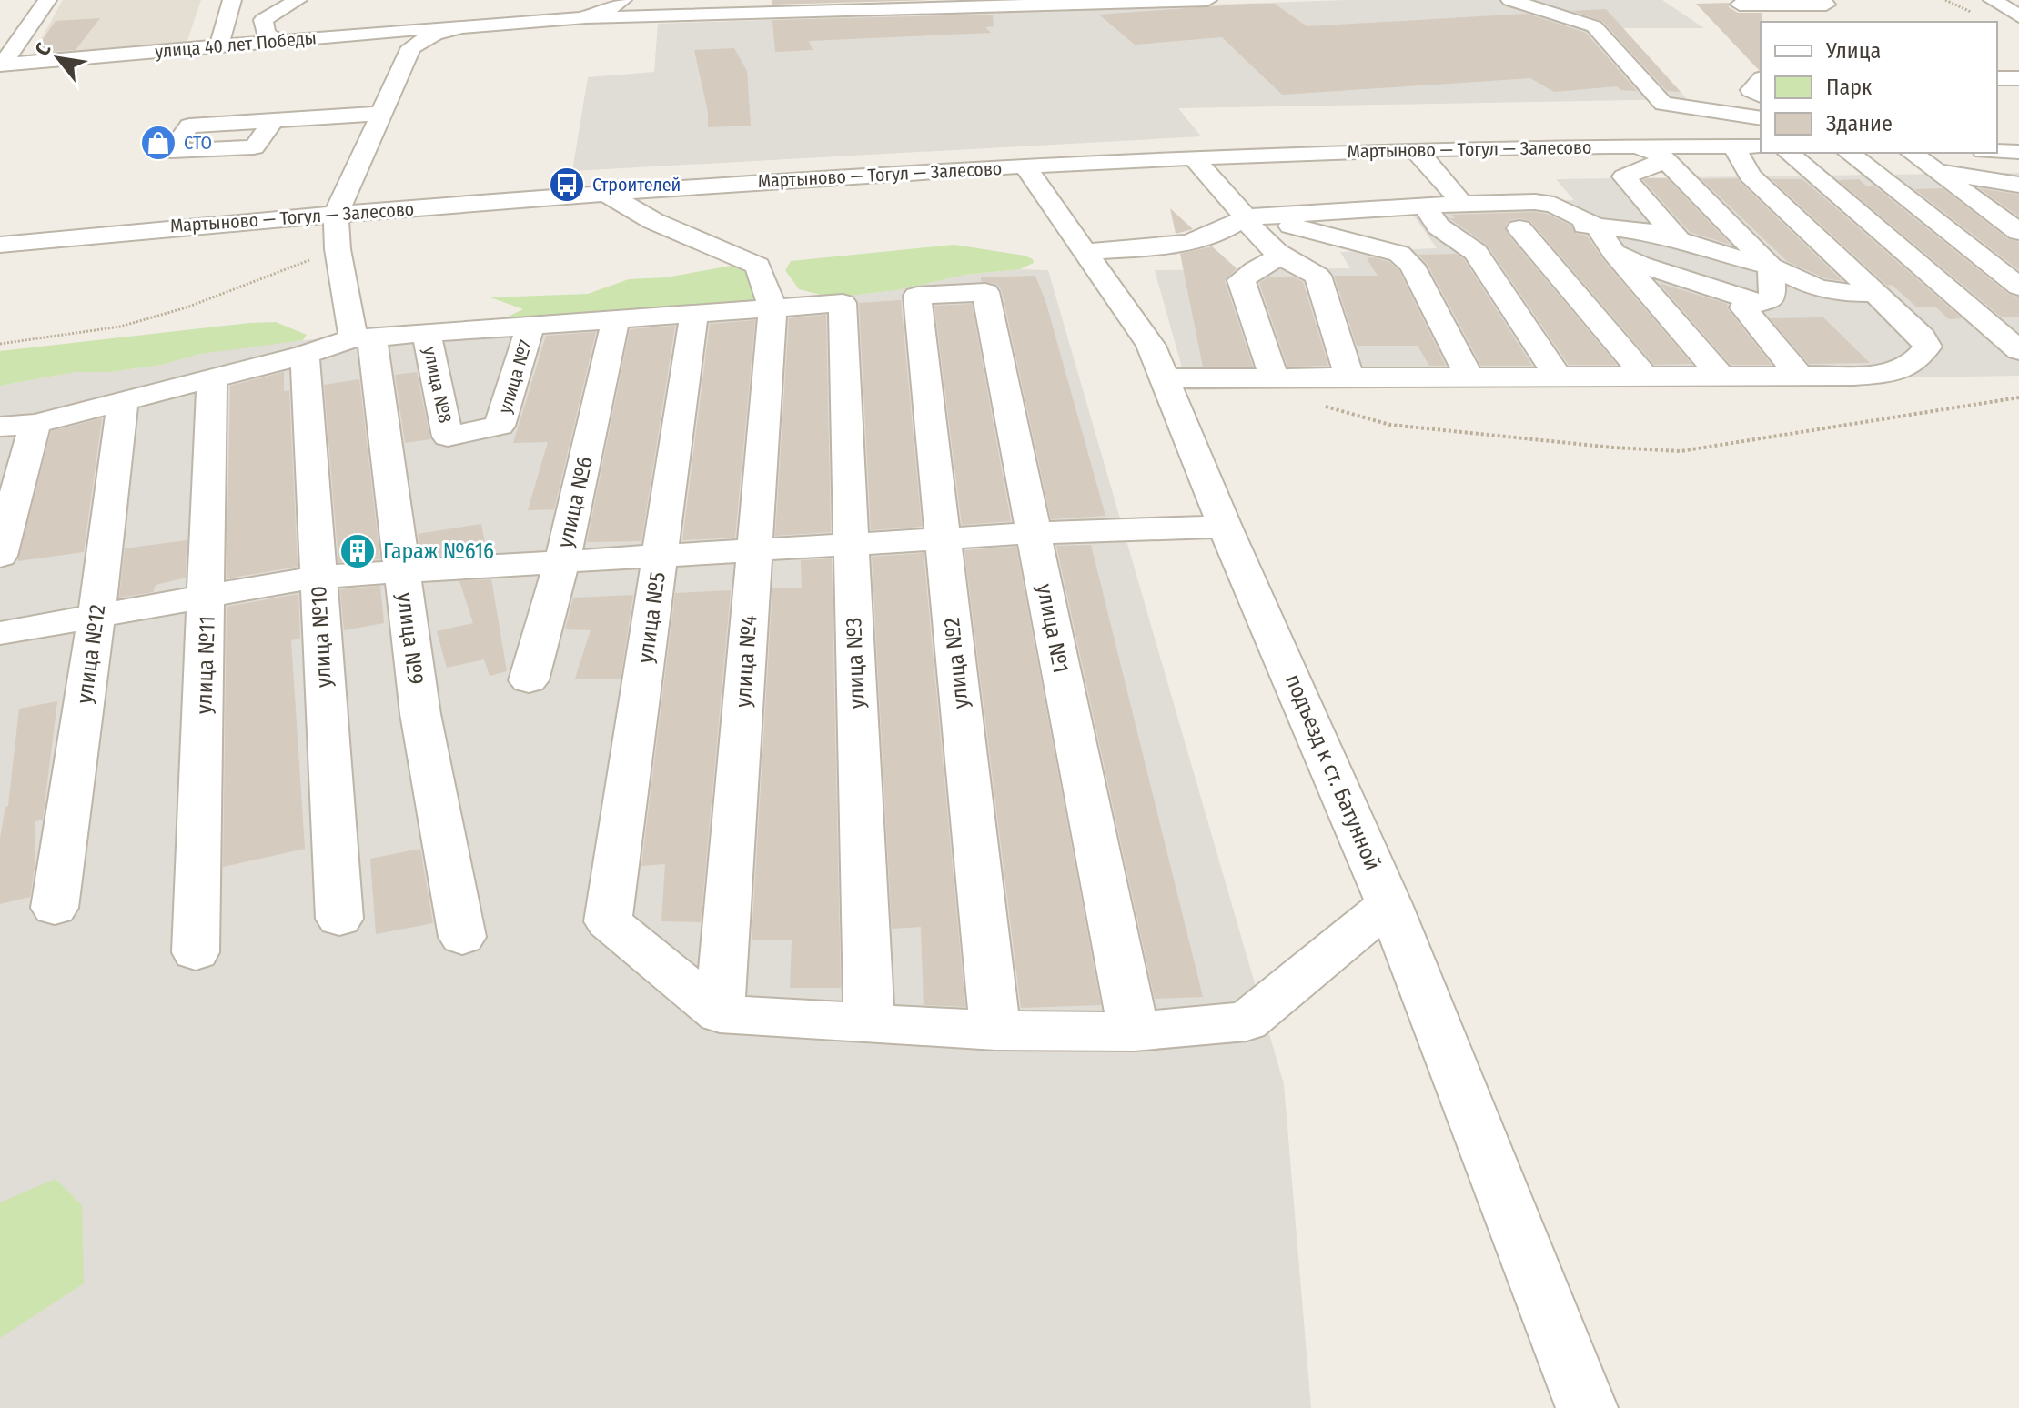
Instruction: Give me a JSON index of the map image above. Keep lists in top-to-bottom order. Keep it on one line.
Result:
{"streets":{"street":["улица 40 лет Победы","Мартыново — Тогул — Залесово","улица №7","улица №8","улица №6","улица №5","улица №1","улица №10","улица №9","улица №12","улица №4","улица №3","улица №2","улица №11","подъезд к ст. Батунной"]},"crossings":[["Мартыново — Тогул — Залесово","улица №9"],["Мартыново — Тогул — Залесово","подъезд к ст. Батунной"],["улица №7","улица №8"],["улица №5","улица №4"],["улица №1","улица №2"],["улица №4","улица №3"]],"places":{"shop":["СТО"],"bus stop":["Строителей"],"building":["Гараж №616"]},"legend":["Улица","Парк","Здание"],"north":"top left"}
